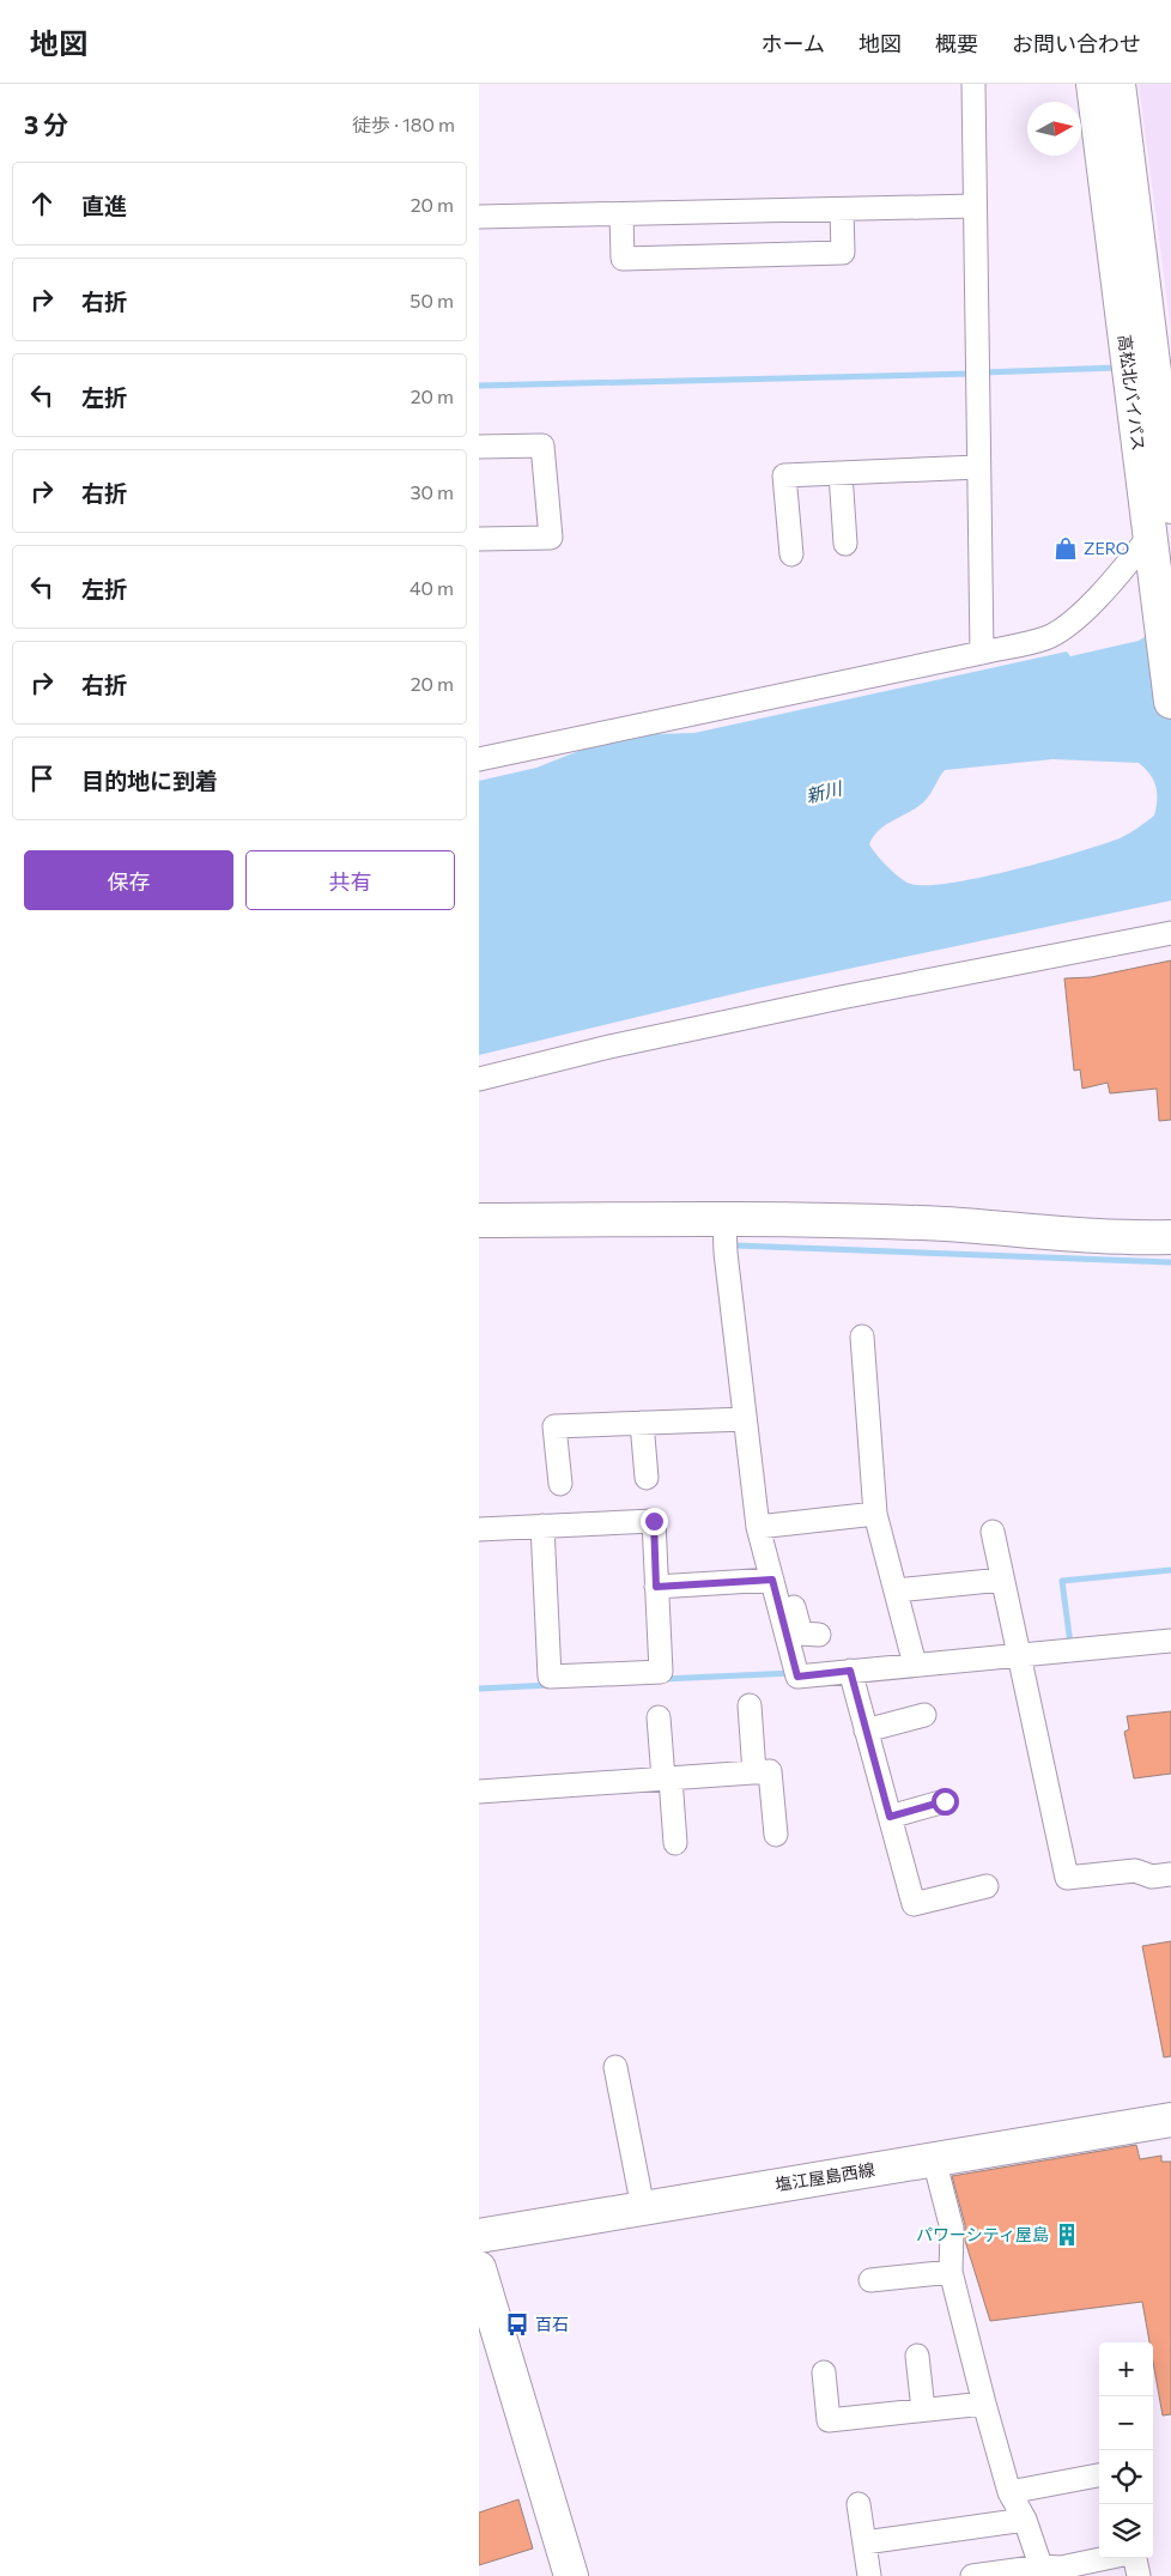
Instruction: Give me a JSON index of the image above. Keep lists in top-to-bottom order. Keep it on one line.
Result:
{"streets":{"main road":["高松北バイパス","塩江屋島西線"]},"water":["新川"],"places":{"shop":["ZERO"],"building":["パワーシティ屋島"],"bus stop":["百石"]},"north":"right","page":{"header":"地図","nav":["ホーム","地図","概要","お問い合わせ"],"heading":["3 分","徒歩 · 180 m"],"list":[["直進","20 m"],["右折","50 m"],["左折","20 m"],["右折","30 m"],["左折","40 m"],["右折","20 m"],"目的地に到着"],"buttons":["保存","共有"],"map_buttons":["+","−"]}}
